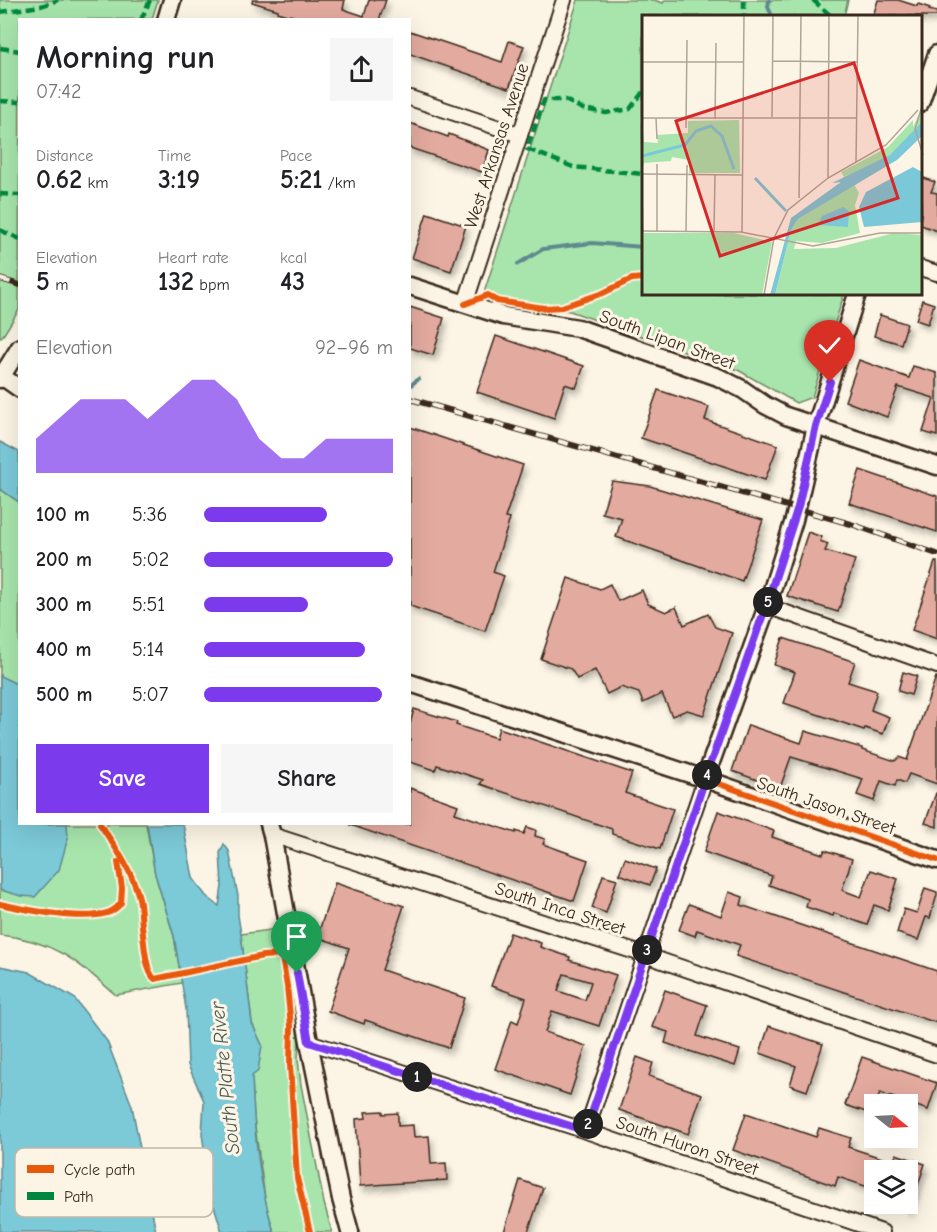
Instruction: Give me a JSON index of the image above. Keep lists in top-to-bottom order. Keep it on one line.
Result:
{"streets":{"street":["West Arkansas Avenue","South Lipan Street","South Jason Street","South Inca Street","South Huron Street"]},"crossings":[["West Arkansas Avenue","South Lipan Street"]],"water":["South Platte River"],"legend":["Cycle path","Path"],"north":"right","page":{"heading":["Morning run","07:42"],"stats":[["Distance","0.62 km"],["Time","3:19"],["Pace","5:21 /km"],["Elevation","5 m"],["Heart rate","132 bpm"],["kcal","43"]],"chart":["Elevation","92–96 m"],"list":[{"name":"100 m","note":"5:36"},{"name":"200 m","note":"5:02"},{"name":"300 m","note":"5:51"},{"name":"400 m","note":"5:14"},{"name":"500 m","note":"5:07"}],"pins":["5","4","3","1","2"],"buttons":["Save","Share"]}}
